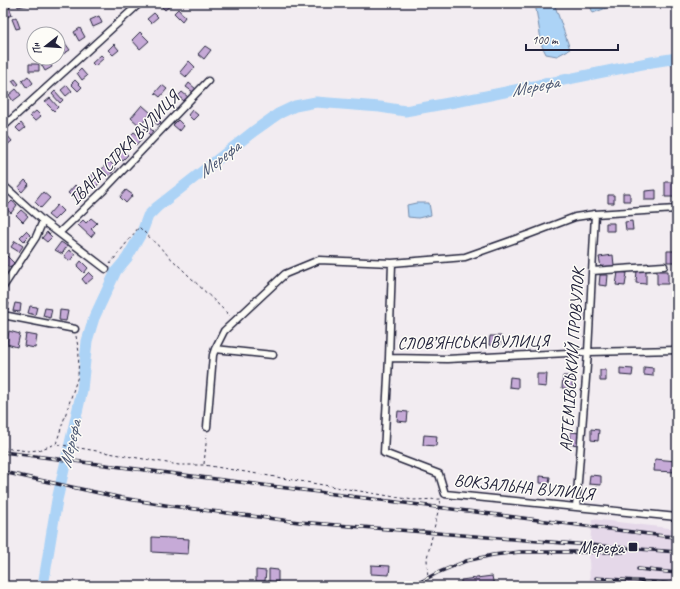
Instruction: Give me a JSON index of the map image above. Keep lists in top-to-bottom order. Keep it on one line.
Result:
{"streets":{"street":["ІВАНА СІРКА ВУЛИЦЯ","СЛОВ’ЯНСЬКА ВУЛИЦЯ","АРТЕМІВСЬКИЙ ПРОВУЛОК","ВОКЗАЛЬНА ВУЛИЦЯ"]},"crossings":[["СЛОВ’ЯНСЬКА ВУЛИЦЯ","АРТЕМІВСЬКИЙ ПРОВУЛОК"],["СЛОВ’ЯНСЬКА ВУЛИЦЯ","ВОКЗАЛЬНА ВУЛИЦЯ"],["АРТЕМІВСЬКИЙ ПРОВУЛОК","ВОКЗАЛЬНА ВУЛИЦЯ"]],"water":["Мерефа"],"places":{"transit":["Мерефа"]},"scale_bar":"100 m","north":"left"}
